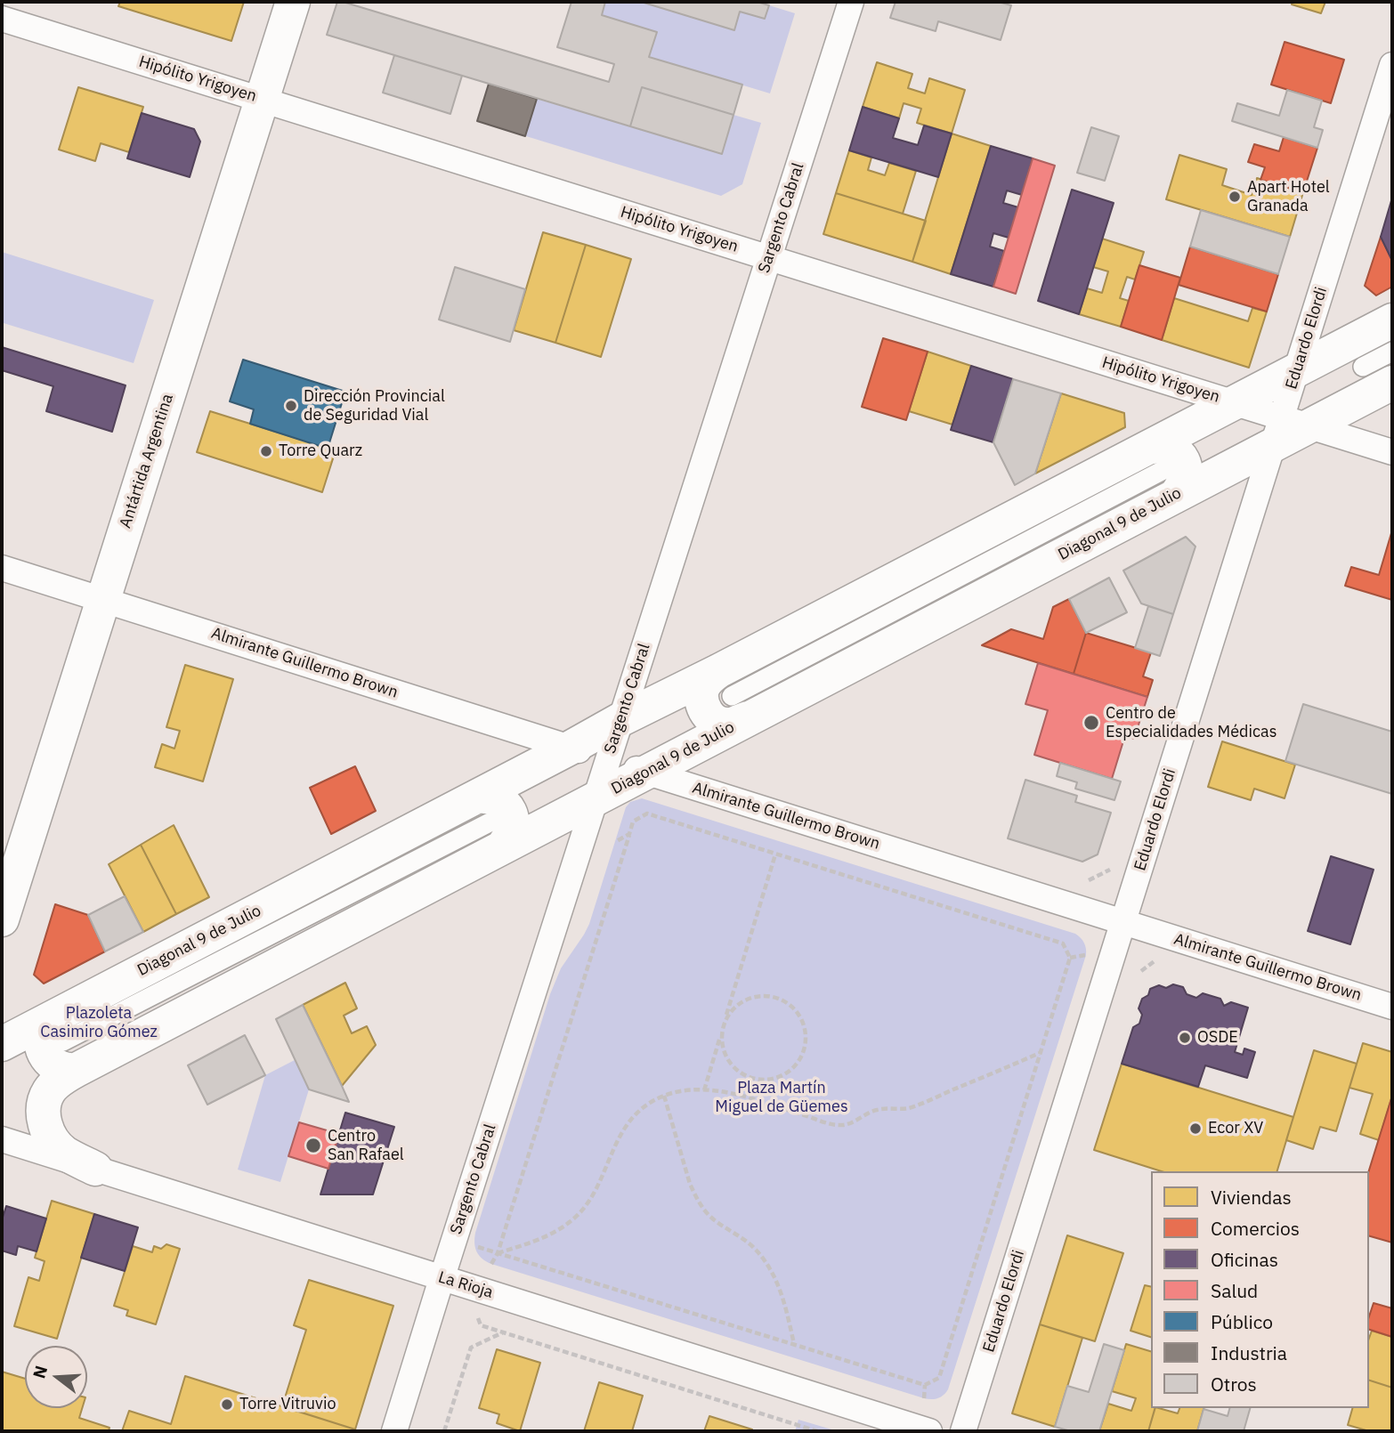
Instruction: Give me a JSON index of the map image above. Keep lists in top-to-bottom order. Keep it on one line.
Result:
{"streets":{"main road":["Antártida Argentina","Diagonal 9 de Julio"],"street":["Hipólito Yrigoyen","Sargento Cabral","Eduardo Elordi","Almirante Guillermo Brown","La Rioja"]},"crossings":[["Hipólito Yrigoyen","Sargento Cabral"],["Hipólito Yrigoyen","Eduardo Elordi"],["Hipólito Yrigoyen","Antártida Argentina"],["Hipólito Yrigoyen","Diagonal 9 de Julio"],["Sargento Cabral","Diagonal 9 de Julio"],["Sargento Cabral","Almirante Guillermo Brown"],["Sargento Cabral","La Rioja"],["Eduardo Elordi","Diagonal 9 de Julio"],["Eduardo Elordi","Almirante Guillermo Brown"],["Antártida Argentina","Almirante Guillermo Brown"],["Diagonal 9 de Julio","Almirante Guillermo Brown"],["Diagonal 9 de Julio","La Rioja"]],"parks":["Plazoleta Casimiro Gómez","Plaza Martín Miguel de Güemes"],"places":["Apart Hotel Granada","Dirección Provincial de Seguridad Vial","Torre Quarz","Centro de Especialidades Médicas","OSDE","Ecor XV","Centro San Rafael","Torre Vitruvio"],"legend":["Viviendas","Comercios","Oficinas","Salud","Público","Industria","Otros"],"north":"left"}
